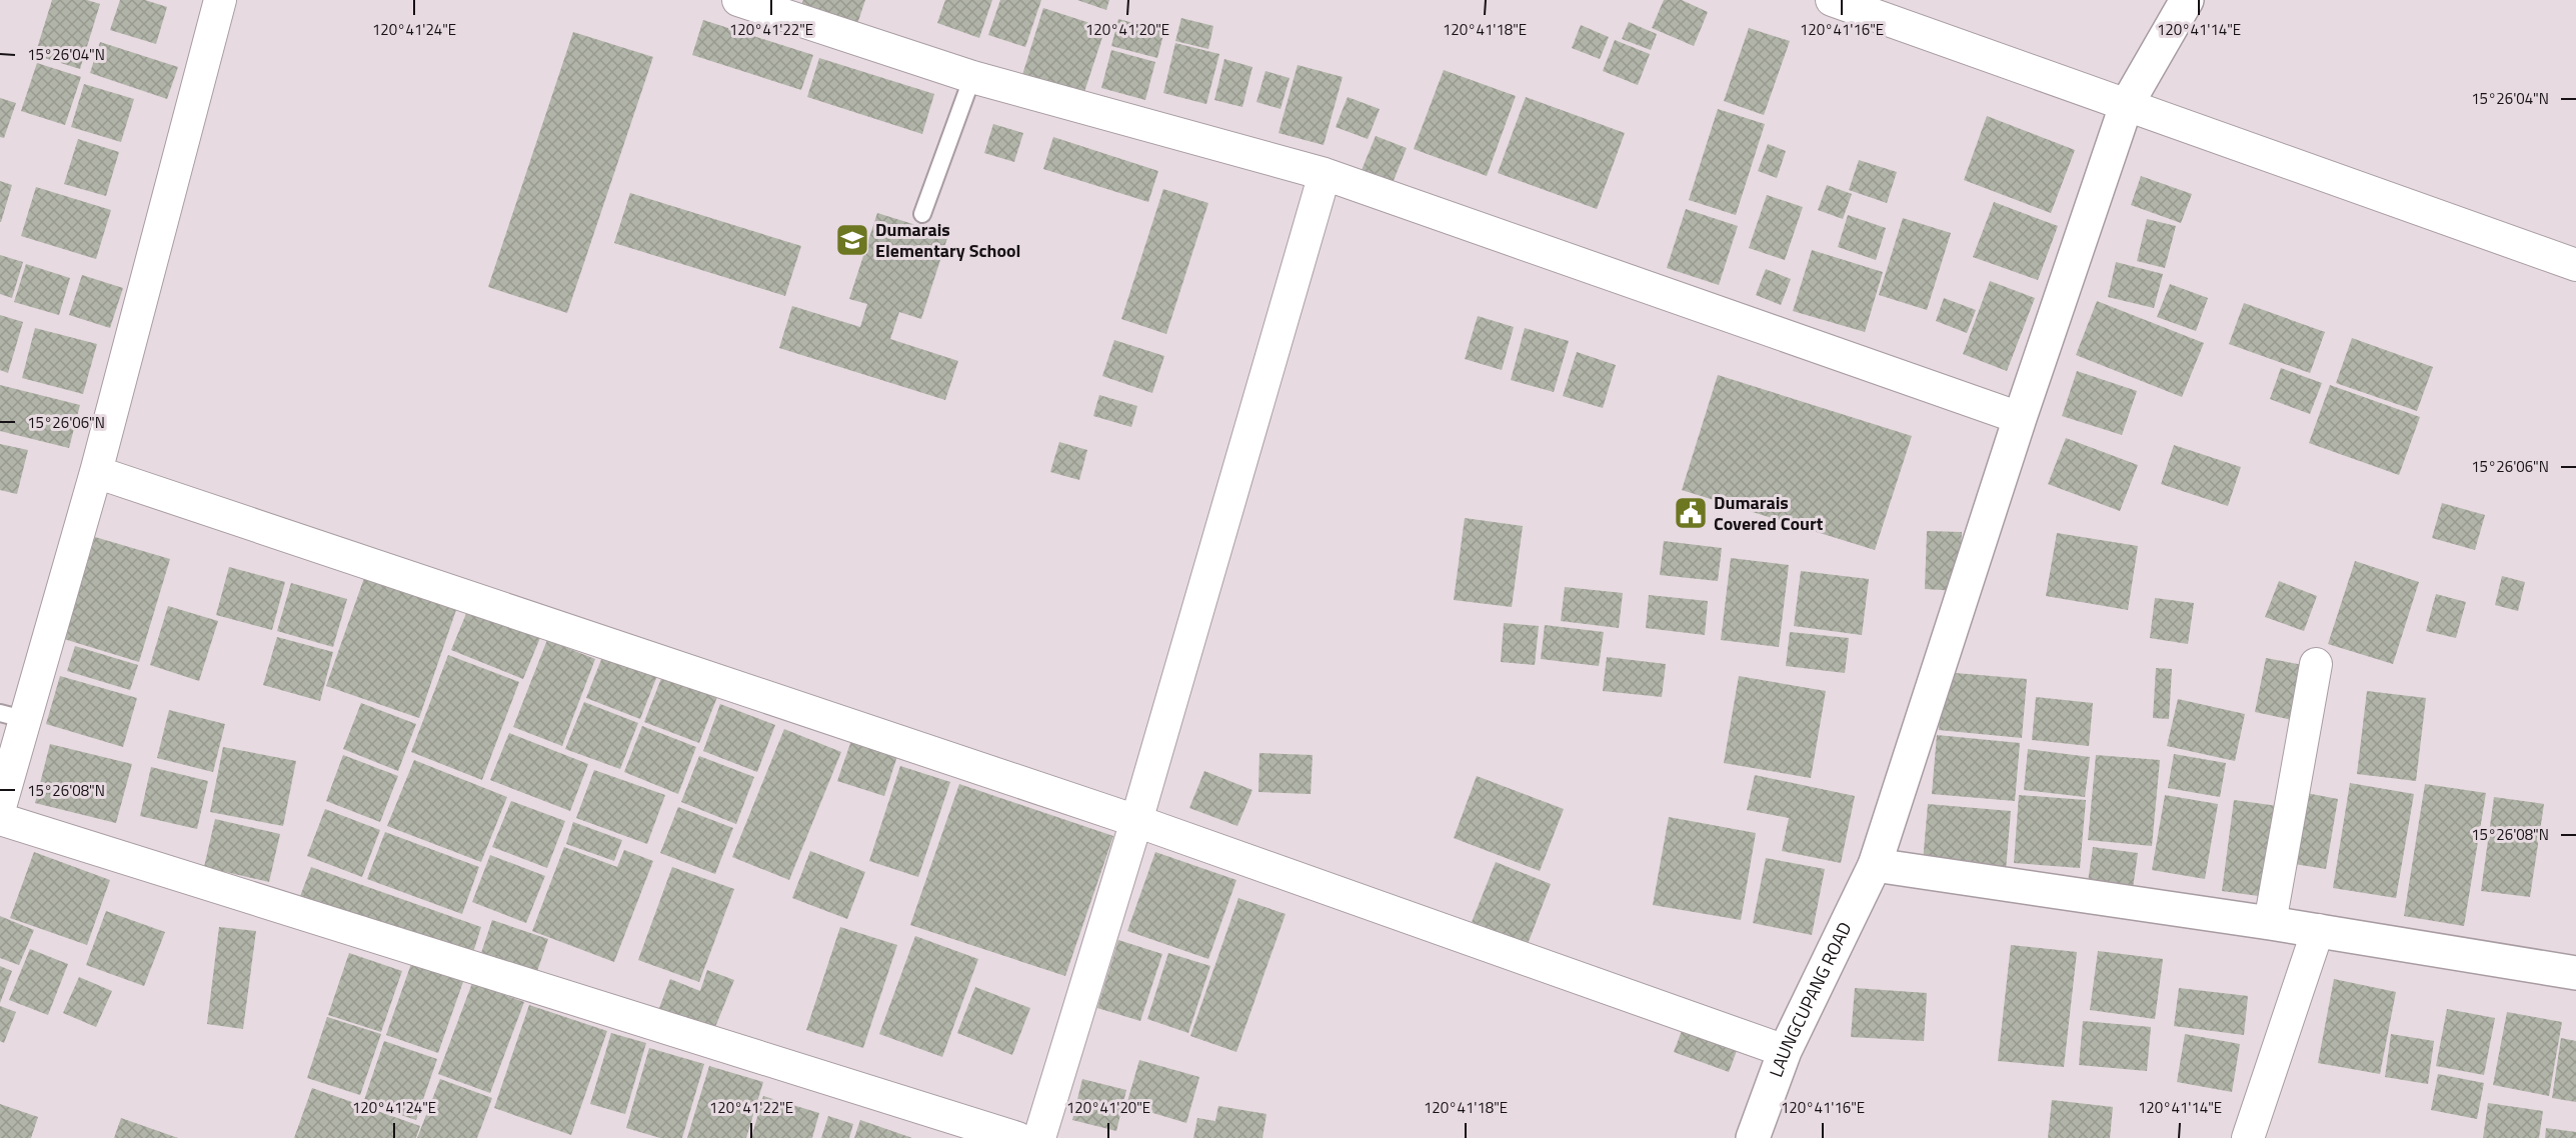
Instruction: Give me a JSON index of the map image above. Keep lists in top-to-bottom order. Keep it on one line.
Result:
{"streets":{"street":["LAUNGCUPANG ROAD"]},"places":{"school or university":["Dumarais Elementary School"],"public building":["Dumarais Covered Court"]},"coordinates":["120°41'24\"E","120°41'22\"E","120°41'20\"E","120°41'18\"E","120°41'16\"E","120°41'14\"E","15°26'04\"N","15°26'06\"N","15°26'08\"N"]}
